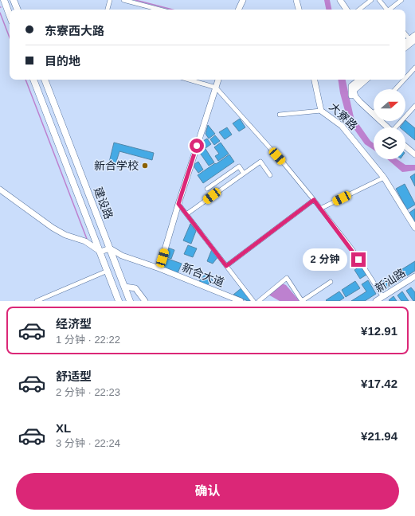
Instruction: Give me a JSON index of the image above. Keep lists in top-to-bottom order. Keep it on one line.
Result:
{"streets":{"main road":["建设路"],"street":["大寮路","新合大道","新汕路"]},"crossings":[["建设路","新合大道"]],"places":["新合学校"],"north":"right","page":{"banner":["东寮西大路","目的地"],"bubble":"2 分钟","list":[{"name":"经济型","note":"1 分钟 · 22:22","value":"¥12.91"},{"name":"舒适型","note":"2 分钟 · 22:23","value":"¥17.42"},{"name":"XL","note":"3 分钟 · 22:24","value":"¥21.94"}],"buttons":"确认"}}
